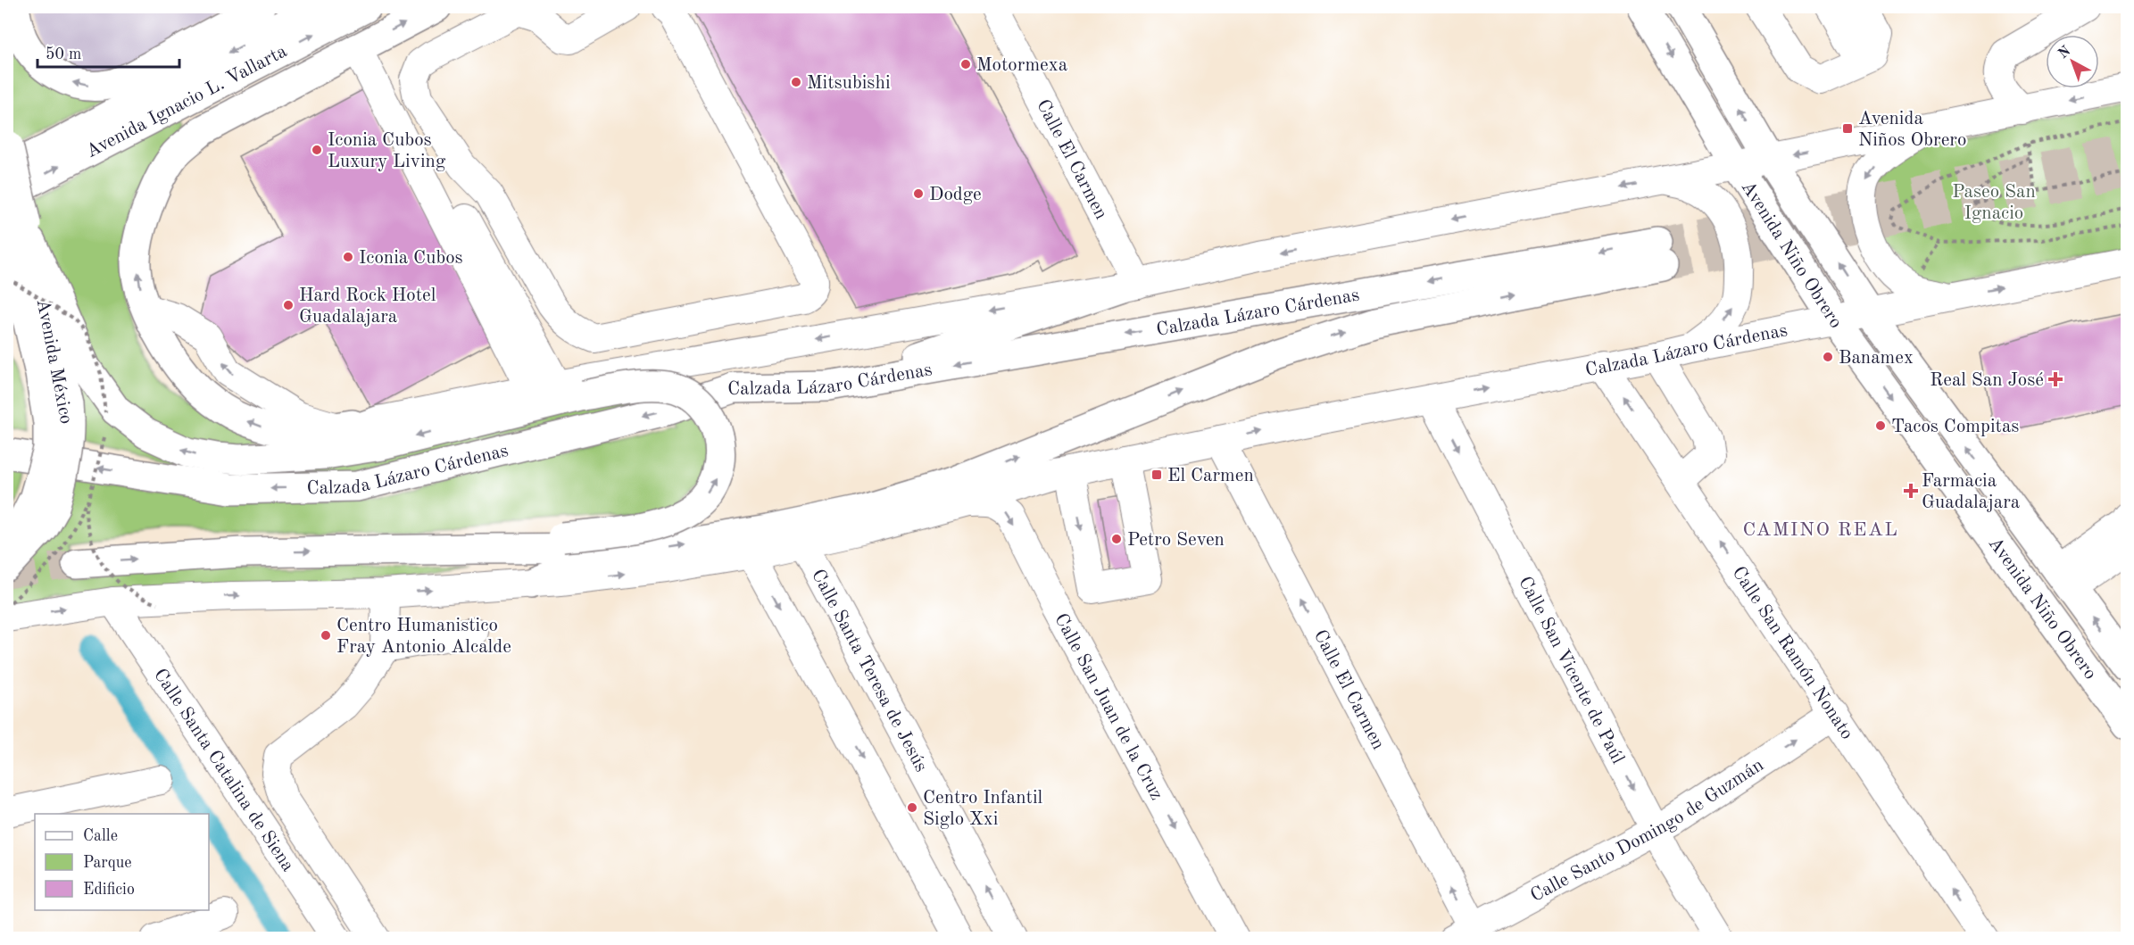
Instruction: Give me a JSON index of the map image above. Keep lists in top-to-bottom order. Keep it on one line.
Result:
{"streets":{"main road":["Avenida Ignacio L. Vallarta","Avenida Niño Obrero","Calzada Lázaro Cárdenas","Avenida México"],"street":["Calle El Carmen","Calle San Ramón Nonato","Calle Santa Teresa de Jesús","Calle San Vicente de Paúl","Calle San Juan de la Cruz","Calle Santa Catalina de Siena","Calle Santo Domingo de Guzmán"]},"crossings":[["Avenida Ignacio L. Vallarta","Avenida México"],["Calle El Carmen","Calzada Lázaro Cárdenas"],["Calle El Carmen","Calle Santo Domingo de Guzmán"],["Avenida Niño Obrero","Calzada Lázaro Cárdenas"],["Calzada Lázaro Cárdenas","Calle San Ramón Nonato"],["Calzada Lázaro Cárdenas","Calle San Vicente de Paúl"],["Calzada Lázaro Cárdenas","Calle San Juan de la Cruz"],["Calle San Ramón Nonato","Calle Santo Domingo de Guzmán"],["Calle San Vicente de Paúl","Calle Santo Domingo de Guzmán"]],"one_way":["Calle El Carmen","Calle San Ramón Nonato","Calle San Vicente de Paúl","Calle Santo Domingo de Guzmán"],"districts":["CAMINO REAL"],"parks":["Paseo San Ignacio"],"places":{"other":["Motormexa","Mitsubishi","Iconia Cubos Luxury Living","Dodge","Iconia Cubos","Hard Rock Hotel Guadalajara","Banamex","Tacos Compitas","Petro Seven","Centro Humanistico Fray Antonio Alcalde","Centro Infantil Siglo Xxi"],"transit":["Avenida Niños Obrero","El Carmen"],"health":["Real San José","Farmacia Guadalajara"]},"legend":["Calle","Parque","Edificio"],"scale_bar":"50 m","north":"top left"}
